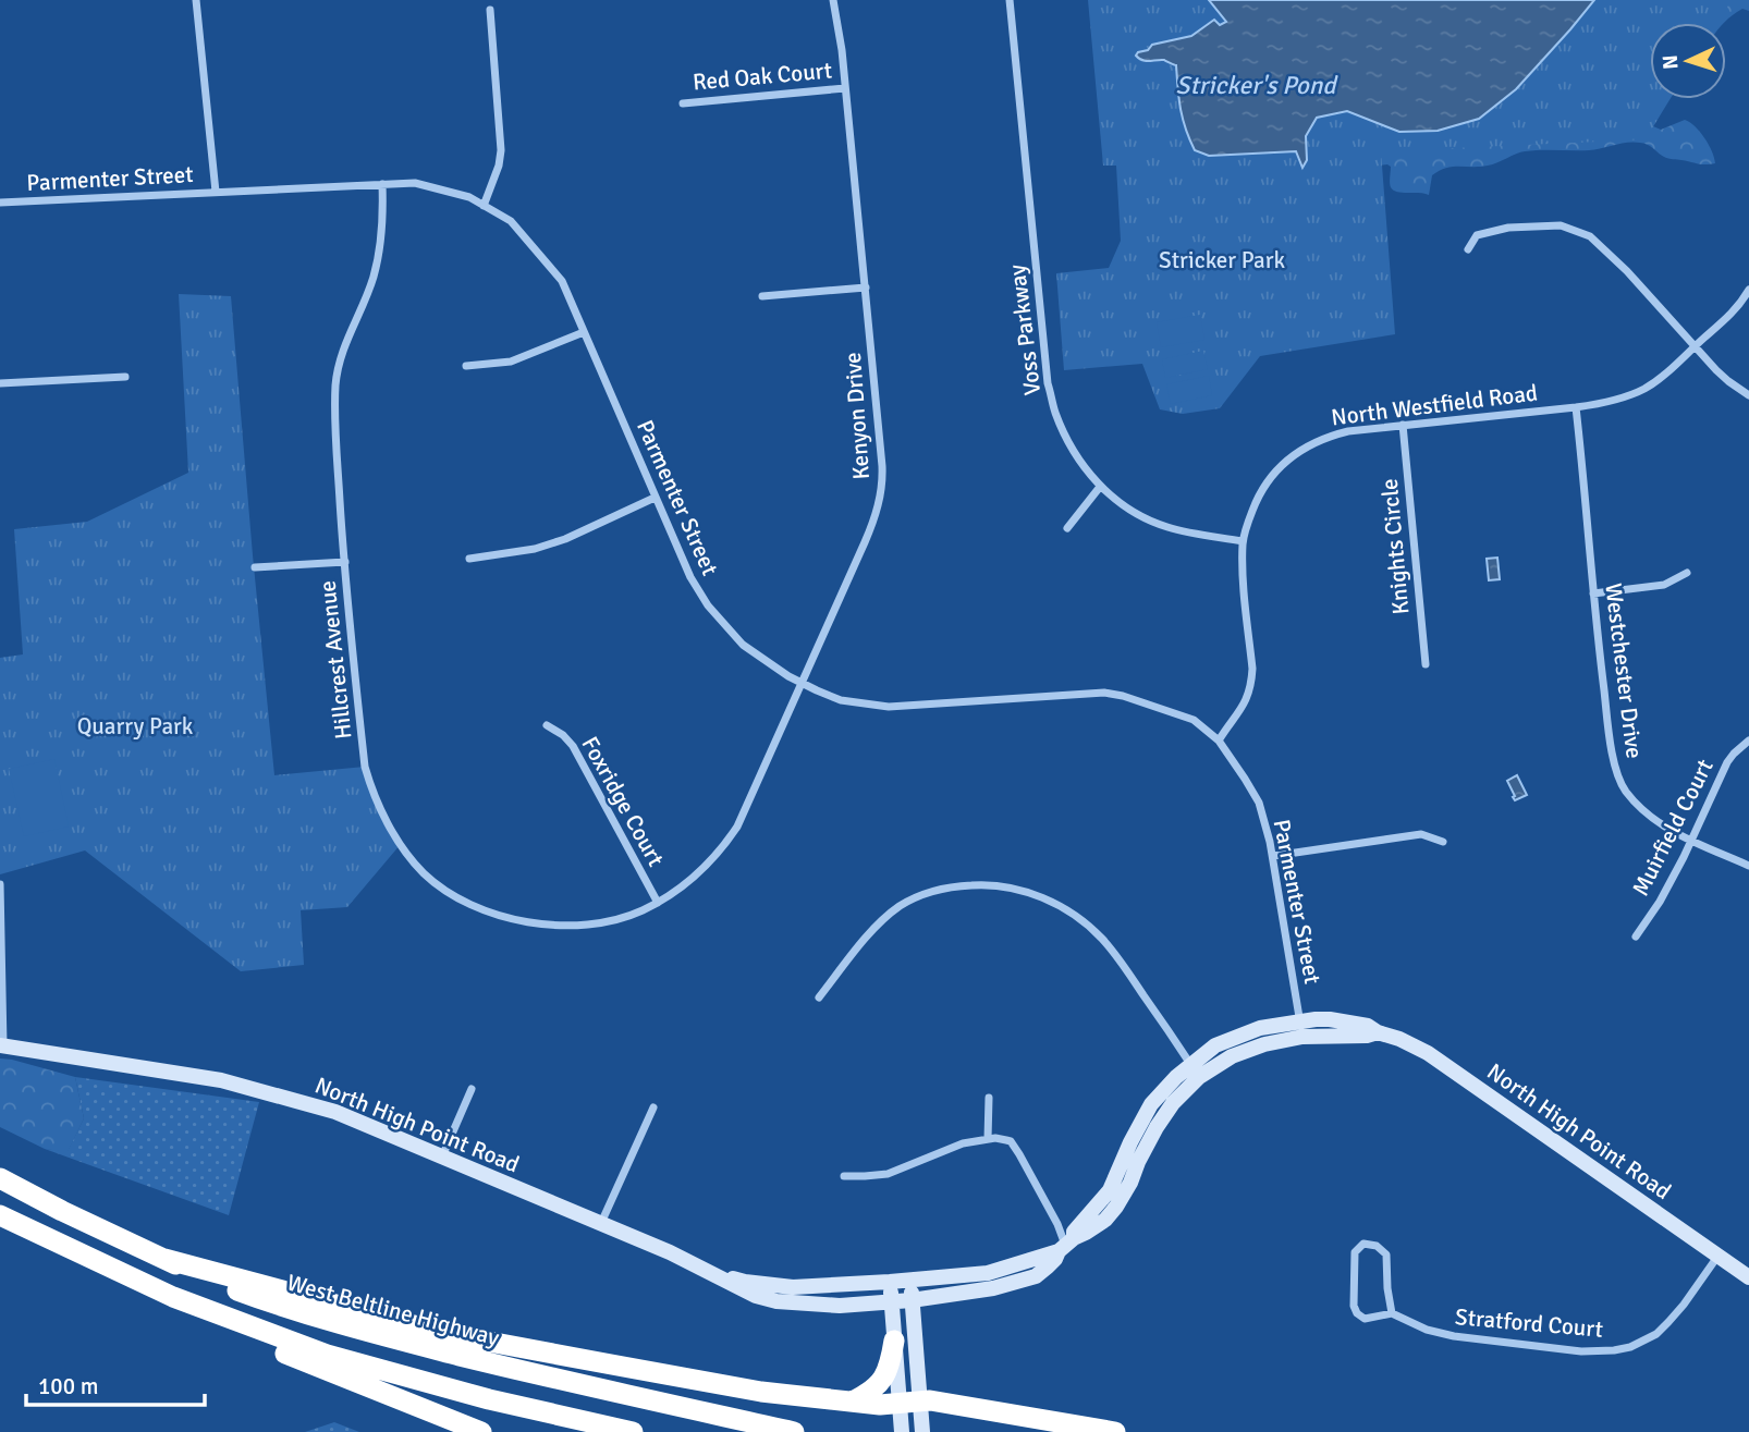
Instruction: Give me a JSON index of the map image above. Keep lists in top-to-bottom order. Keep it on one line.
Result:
{"streets":{"highway":["West Beltline Highway"],"street":["Red Oak Court","Parmenter Street","Voss Parkway","North Westfield Road","Kenyon Drive","Knights Circle","Hillcrest Avenue","Westchester Drive","Foxridge Court","Muirfield Court","North High Point Road","Stratford Court"]},"crossings":[["Red Oak Court","Kenyon Drive"],["Parmenter Street","North Westfield Road"],["Parmenter Street","Kenyon Drive"],["Parmenter Street","Hillcrest Avenue"],["Parmenter Street","North High Point Road"],["Voss Parkway","North Westfield Road"],["North Westfield Road","Knights Circle"],["North Westfield Road","Westchester Drive"],["Kenyon Drive","Hillcrest Avenue"],["Kenyon Drive","Foxridge Court"],["Hillcrest Avenue","Foxridge Court"],["Westchester Drive","Muirfield Court"],["North High Point Road","Stratford Court"]],"water":["Stricker's Pond"],"parks":["Stricker Park","Quarry Park"],"scale_bar":"100 m","north":"left"}
